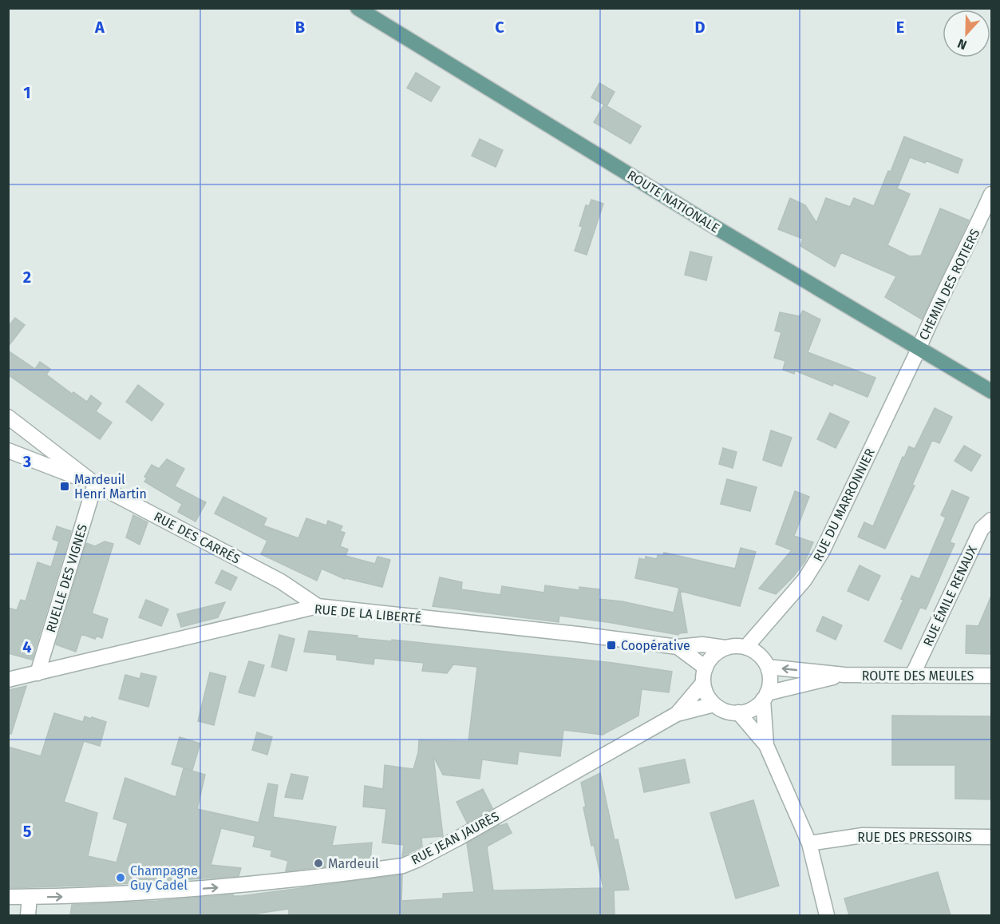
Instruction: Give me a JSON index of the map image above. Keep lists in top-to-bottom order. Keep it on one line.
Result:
{"streets":{"main road":["ROUTE NATIONALE"],"street":["CHEMIN DES ROTIERS","RUE DU MARRONNIER","RUE DES CARRÉS","RUELLE DES VIGNES","RUE ÉMILE RENAUX","RUE DE LA LIBERTÉ","ROUTE DES MEULES","RUE DES PRESSOIRS","RUE JEAN JAURÈS"]},"crossings":[["ROUTE NATIONALE","CHEMIN DES ROTIERS"],["ROUTE NATIONALE","RUE DU MARRONNIER"],["CHEMIN DES ROTIERS","RUE DU MARRONNIER"],["RUE DU MARRONNIER","RUE DE LA LIBERTÉ"],["RUE DU MARRONNIER","ROUTE DES MEULES"],["RUE DU MARRONNIER","RUE JEAN JAURÈS"],["RUE DES CARRÉS","RUELLE DES VIGNES"],["RUE DES CARRÉS","RUE DE LA LIBERTÉ"],["RUELLE DES VIGNES","RUE DE LA LIBERTÉ"],["RUE ÉMILE RENAUX","ROUTE DES MEULES"],["RUE DE LA LIBERTÉ","ROUTE DES MEULES"],["RUE DE LA LIBERTÉ","RUE JEAN JAURÈS"],["ROUTE DES MEULES","RUE JEAN JAURÈS"]],"one_way":["RUE JEAN JAURÈS"],"places":{"transit":["Mardeuil Henri Martin","Coopérative"],"other":["Mardeuil","Champagne Guy Cadel"]},"north":"bottom","grid":{"columns":["A","B","C","D","E"],"rows":["1","2","3","4","5"]}}
